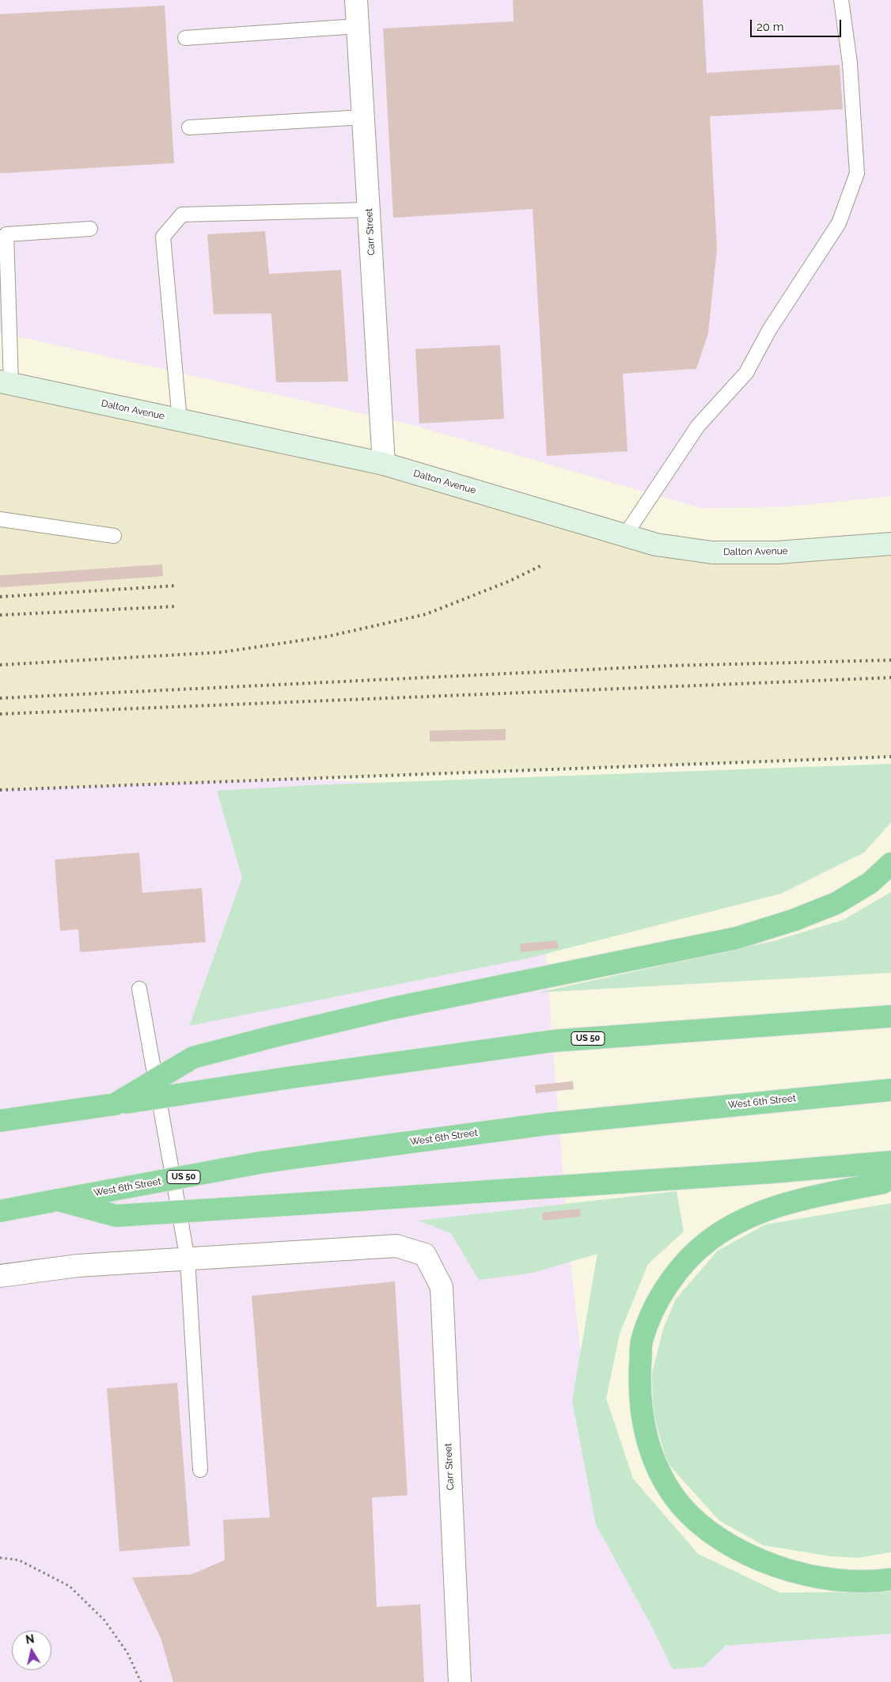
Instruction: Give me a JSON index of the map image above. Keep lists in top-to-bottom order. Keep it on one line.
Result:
{"streets":{"highway":["US 50","West 6th Street"],"main road":["Dalton Avenue"],"street":["Carr Street"]},"crossings":[["Carr Street","Dalton Avenue"]],"scale_bar":"20 m","north":"top"}
